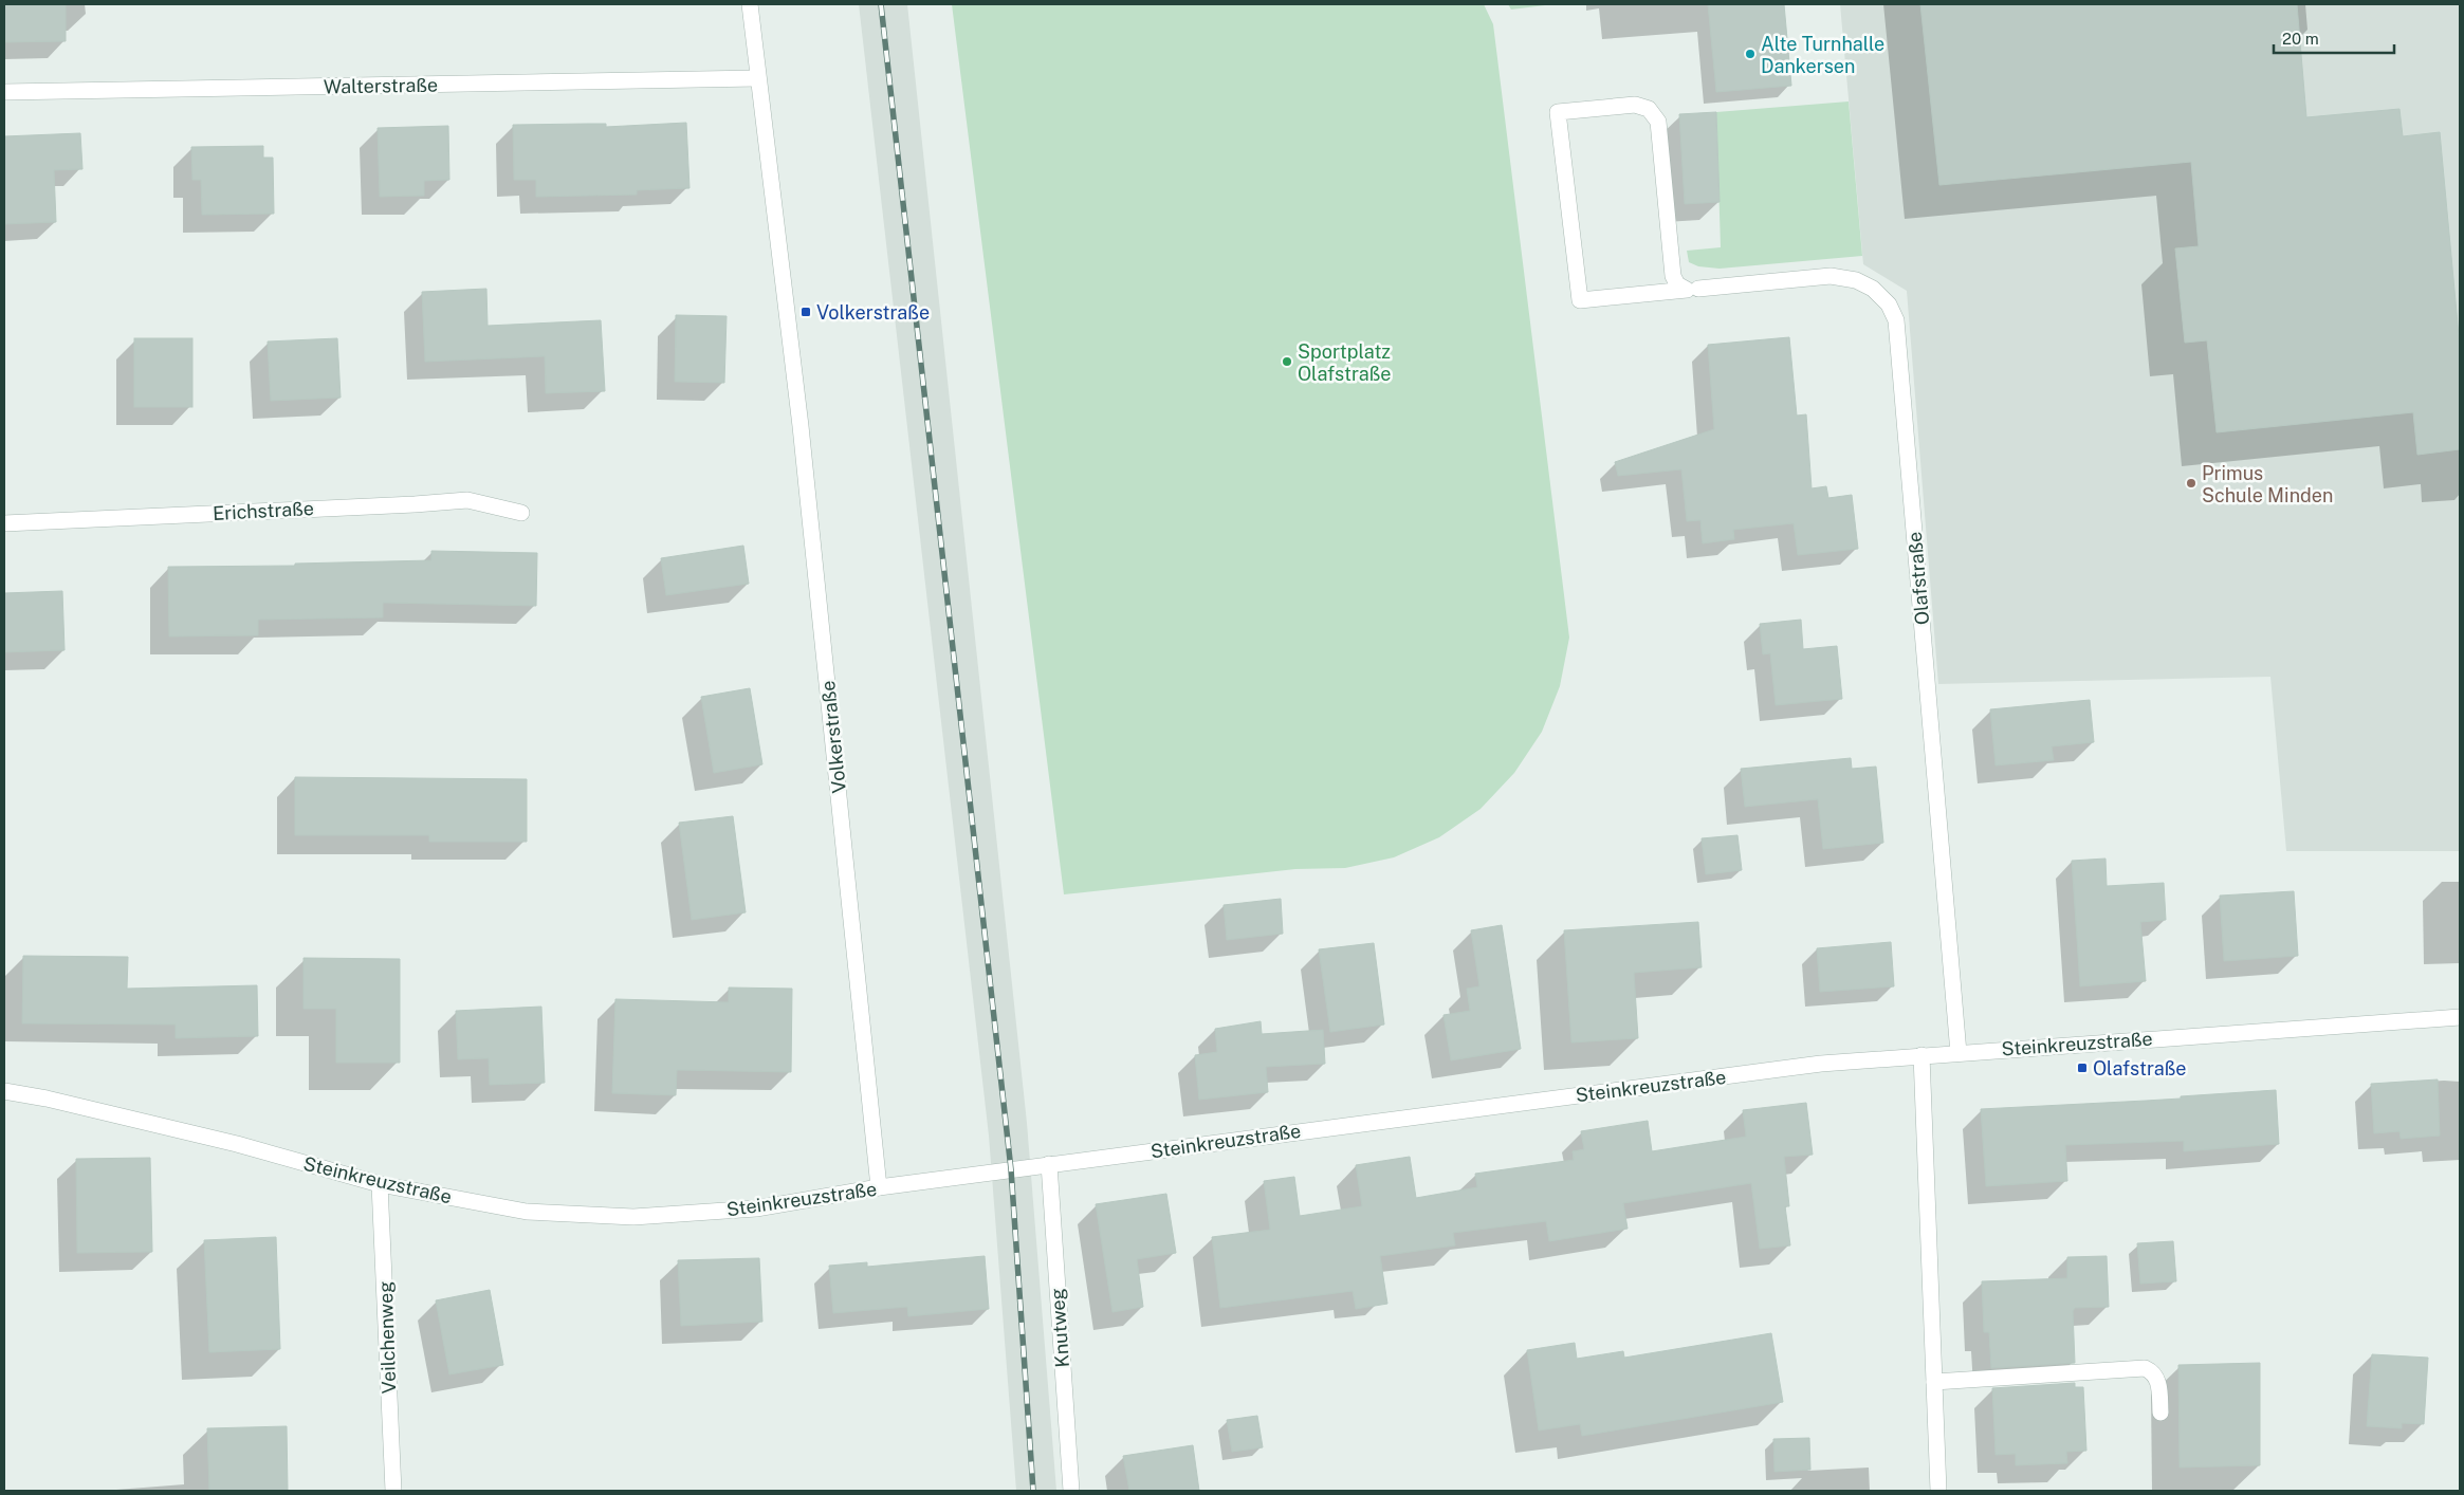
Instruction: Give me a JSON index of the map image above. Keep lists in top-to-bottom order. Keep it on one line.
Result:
{"streets":{"street":["Walterstraße","Erichstraße","Olafstraße","Volkerstraße","Steinkreuzstraße","Knutweg","Veilchenweg"]},"crossings":[["Walterstraße","Volkerstraße"],["Olafstraße","Steinkreuzstraße"],["Volkerstraße","Steinkreuzstraße"],["Steinkreuzstraße","Knutweg"],["Steinkreuzstraße","Veilchenweg"]],"places":{"other":["Alte Turnhalle Dankersen","Sportplatz Olafstraße","Primus Schule Minden"],"transit":["Volkerstraße","Olafstraße"]},"scale_bar":"20 m"}
